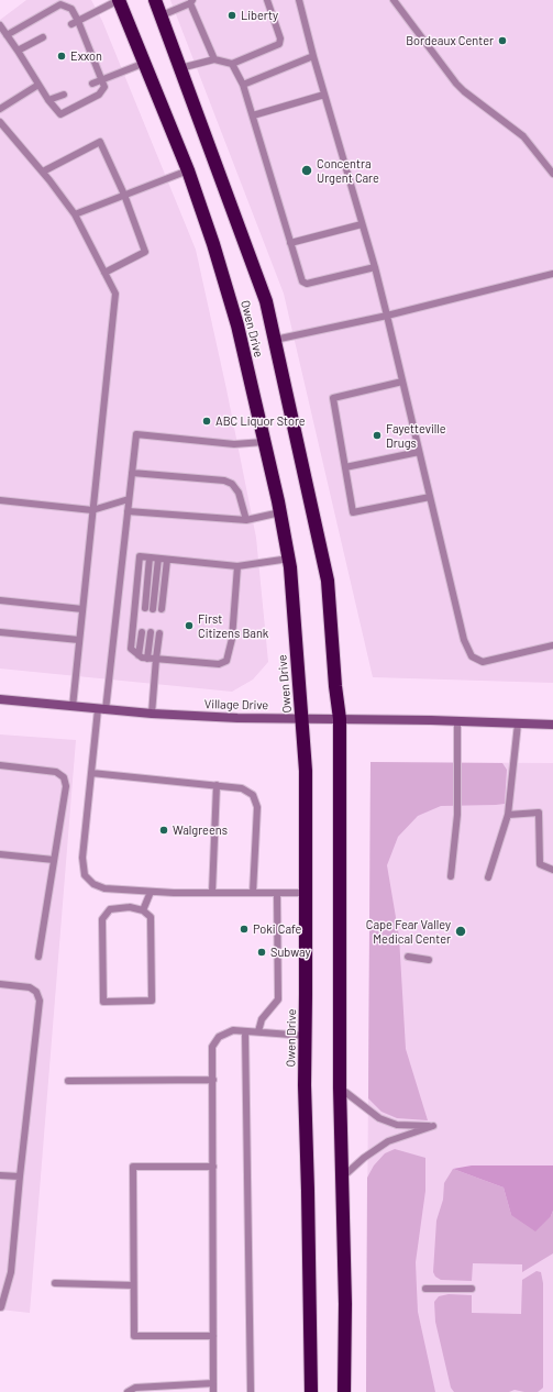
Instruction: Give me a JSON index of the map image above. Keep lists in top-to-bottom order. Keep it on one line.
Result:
{"streets":{"highway":["Owen Drive"],"main road":["Village Drive"]},"crossings":[["Owen Drive","Village Drive"]],"places":["Liberty","Bordeaux Center","Exxon","Concentra Urgent Care","ABC Liquor Store","Fayetteville Drugs","First Citizens Bank","Walgreens","Poki Cafe","Cape Fear Valley Medical Center","Subway"]}
